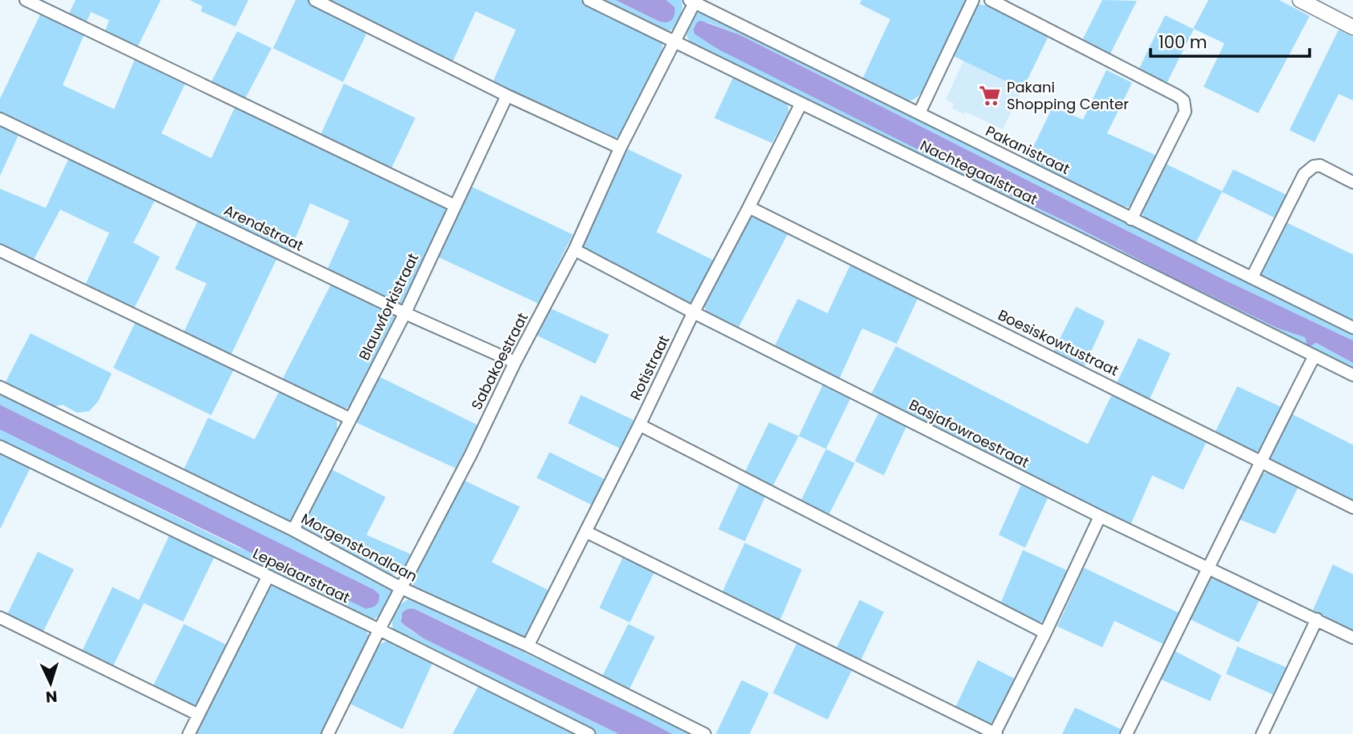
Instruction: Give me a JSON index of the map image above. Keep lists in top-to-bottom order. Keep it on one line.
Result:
{"streets":{"street":["Pakanistraat","Nachtegaalstraat","Arendstraat","Blauwforkistraat","Boesiskowtustraat","Sabakoestraat","Rotistraat","Basjafowroestraat","Morgenstondlaan","Lepelaarstraat"]},"crossings":[["Pakanistraat","Sabakoestraat"],["Nachtegaalstraat","Sabakoestraat"],["Nachtegaalstraat","Rotistraat"],["Arendstraat","Blauwforkistraat"],["Arendstraat","Sabakoestraat"],["Blauwforkistraat","Morgenstondlaan"],["Boesiskowtustraat","Rotistraat"],["Sabakoestraat","Basjafowroestraat"],["Sabakoestraat","Morgenstondlaan"],["Sabakoestraat","Lepelaarstraat"],["Rotistraat","Basjafowroestraat"],["Rotistraat","Morgenstondlaan"]],"places":{"supermarket":["Pakani Shopping Center"]},"scale_bar":"100 m","north":"bottom"}
